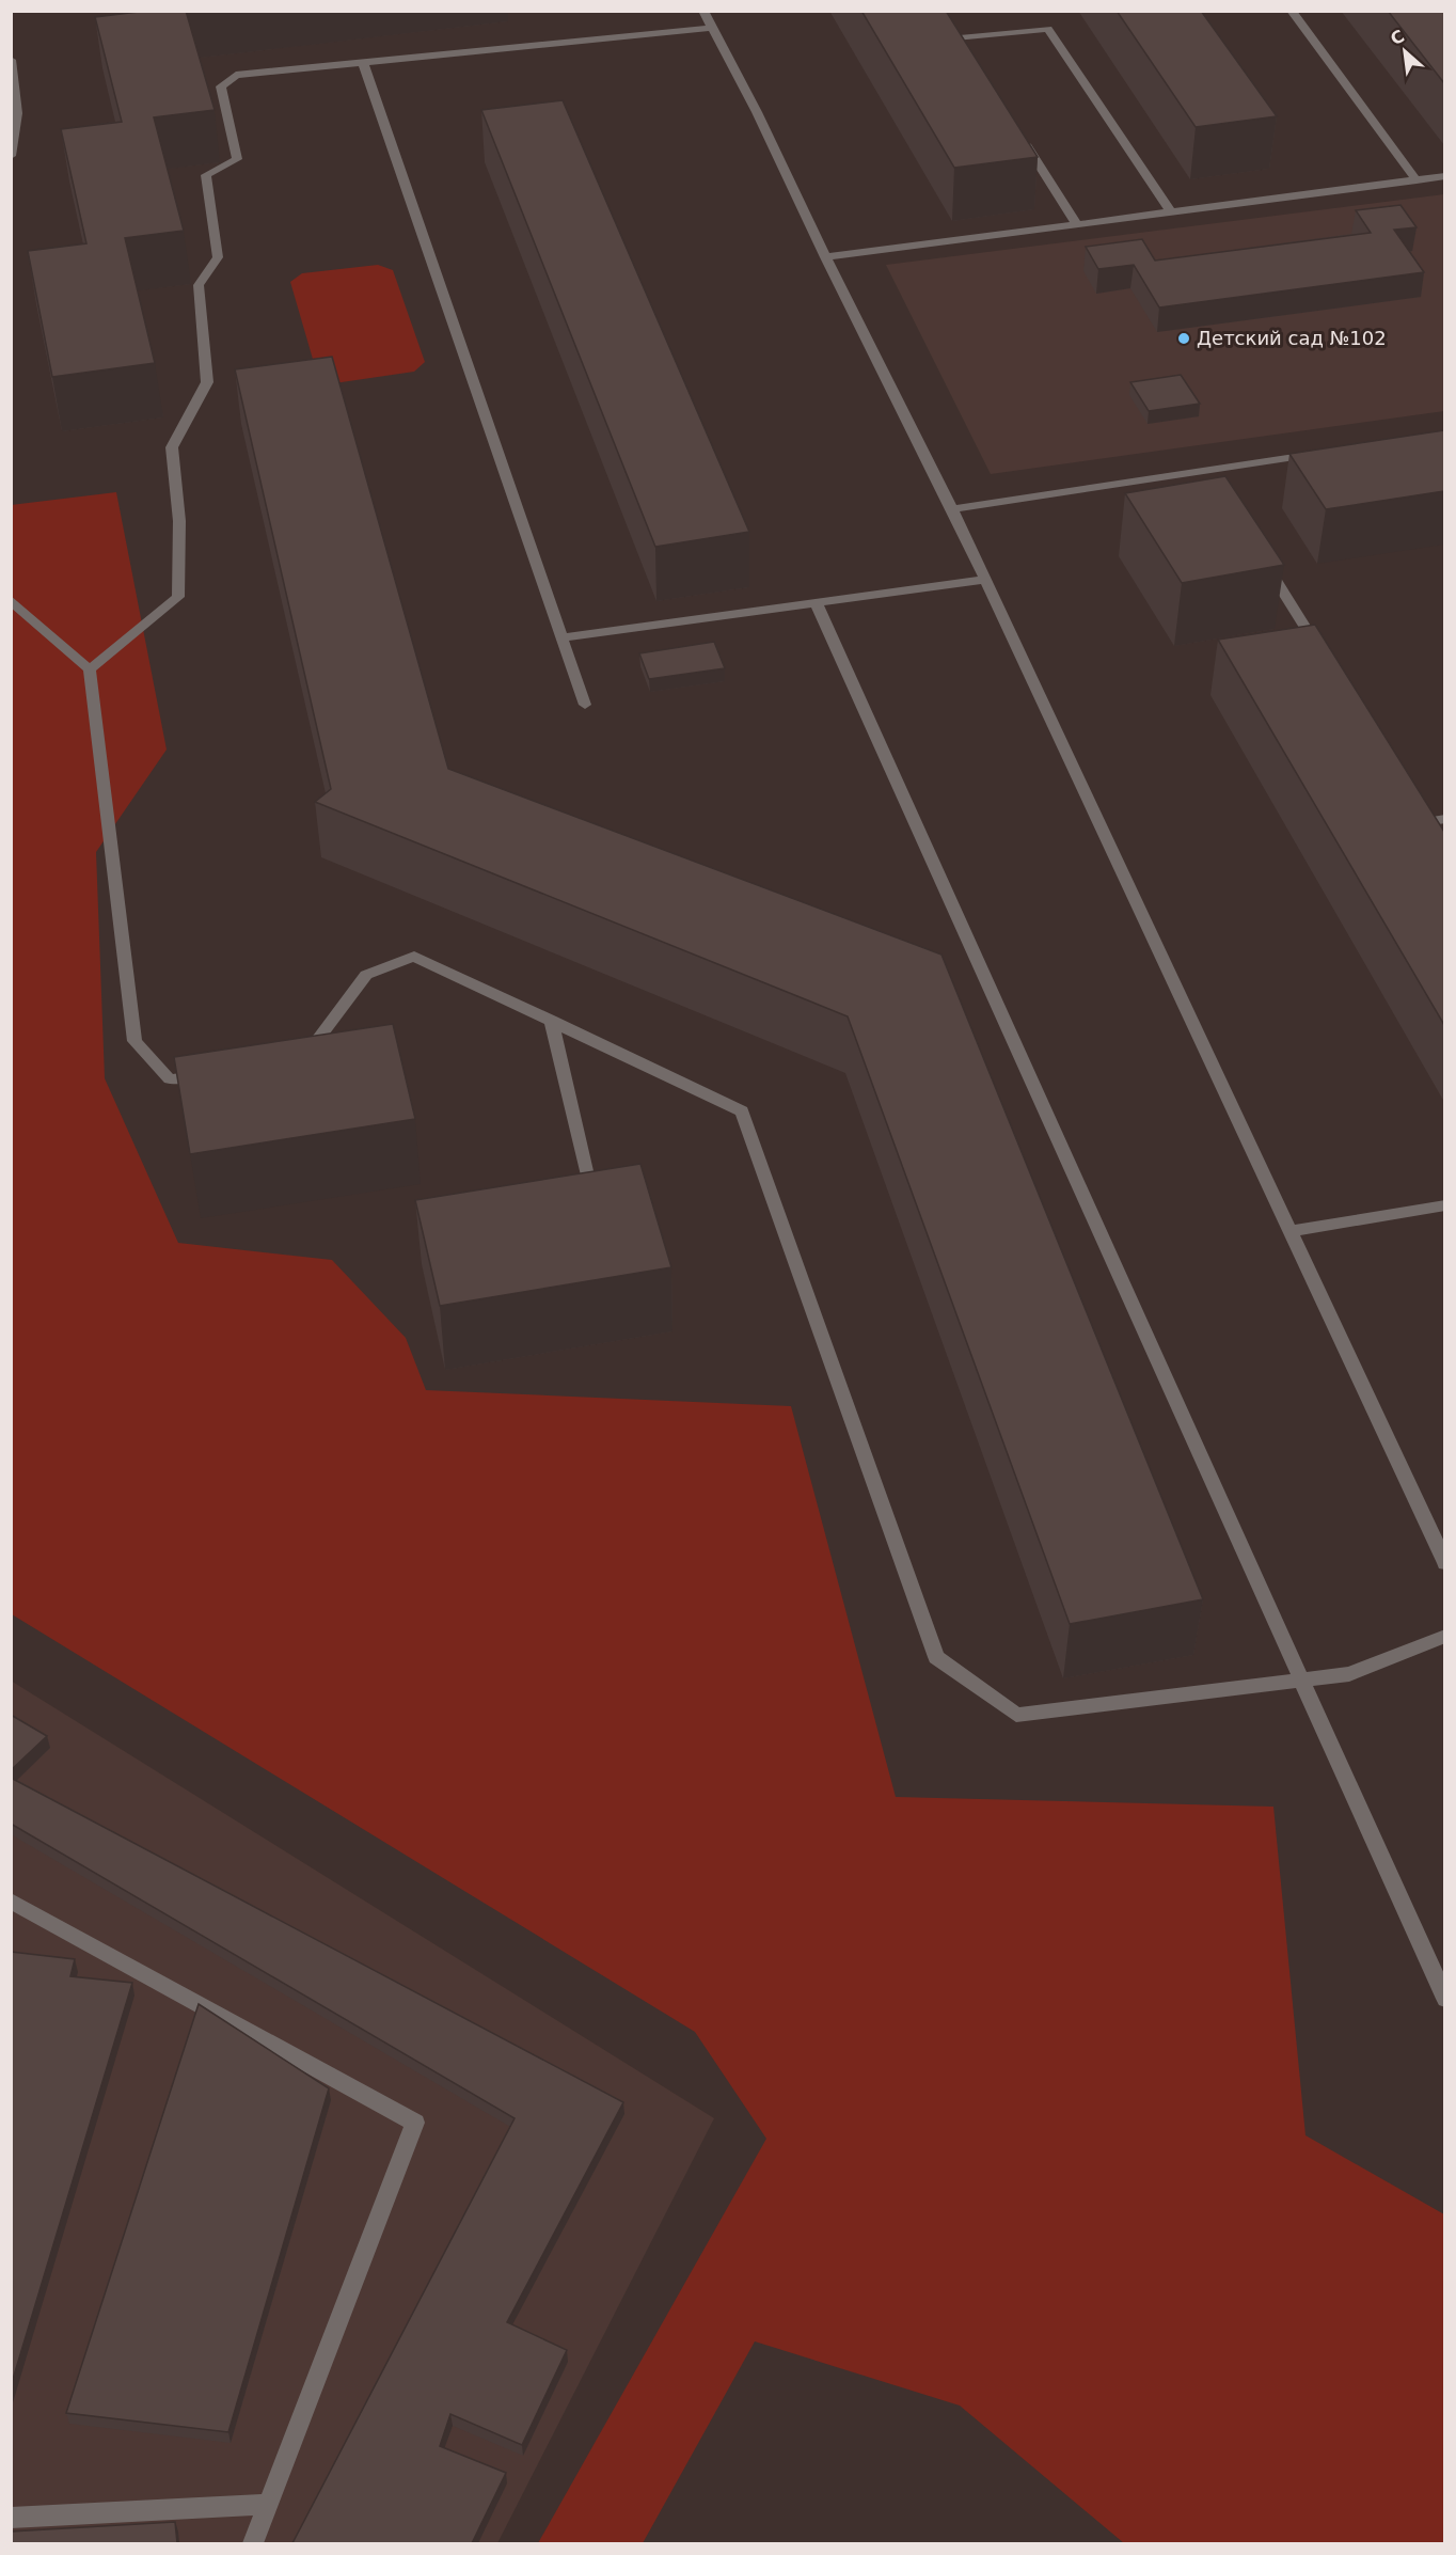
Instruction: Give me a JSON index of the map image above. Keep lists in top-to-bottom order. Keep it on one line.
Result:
{"places":["Детский сад №102"],"north":"top left"}
